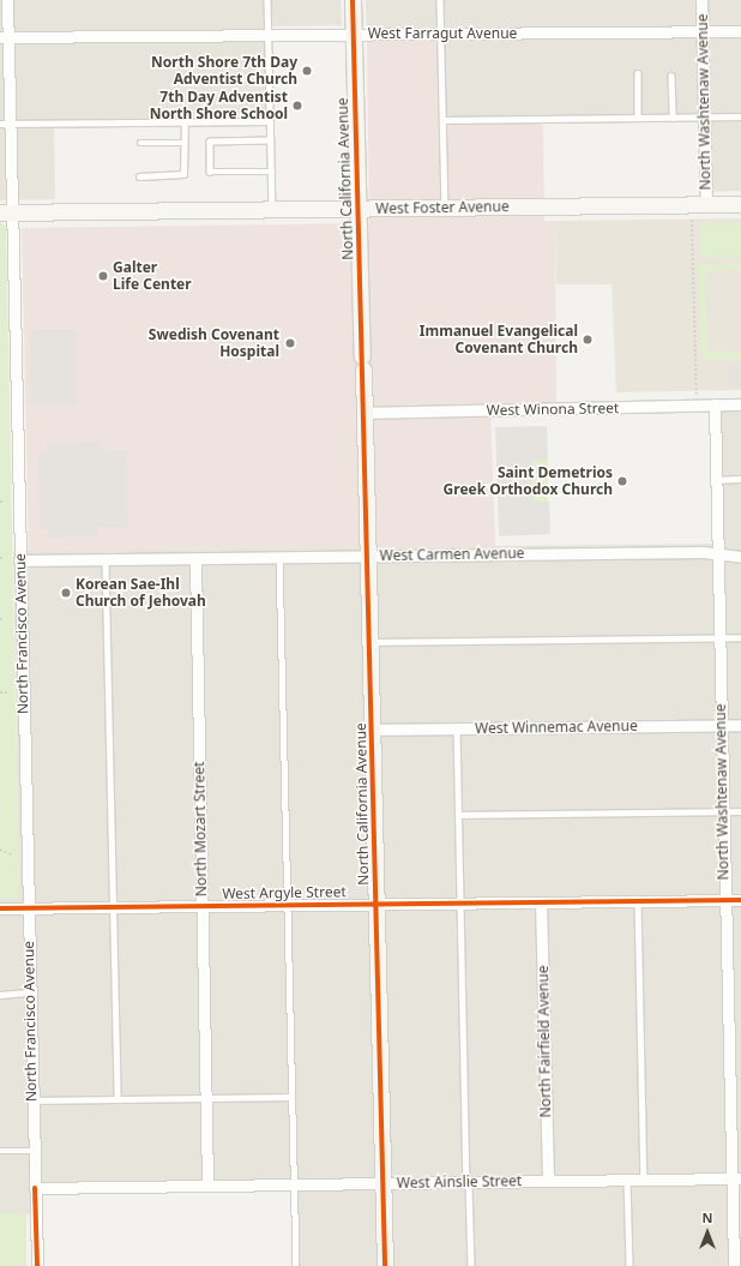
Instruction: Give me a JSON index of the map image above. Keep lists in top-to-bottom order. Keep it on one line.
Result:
{"streets":{"main road":["North California Avenue","West Foster Avenue"],"street":["West Farragut Avenue","North Washtenaw Avenue","West Winona Street","West Carmen Avenue","North Francisco Avenue","West Winnemac Avenue","North Mozart Street","West Argyle Street","North Fairfield Avenue","West Ainslie Street"]},"crossings":[["West Farragut Avenue","North Washtenaw Avenue"],["West Farragut Avenue","North California Avenue"],["West Farragut Avenue","North Francisco Avenue"],["North Washtenaw Avenue","West Foster Avenue"],["North Washtenaw Avenue","West Winona Street"],["North Washtenaw Avenue","West Carmen Avenue"],["North Washtenaw Avenue","West Winnemac Avenue"],["North Washtenaw Avenue","West Argyle Street"],["North Washtenaw Avenue","West Ainslie Street"],["North California Avenue","West Foster Avenue"],["North California Avenue","West Winona Street"],["North California Avenue","West Carmen Avenue"],["North California Avenue","West Winnemac Avenue"],["North California Avenue","West Argyle Street"],["North California Avenue","West Ainslie Street"],["West Foster Avenue","North Francisco Avenue"],["West Carmen Avenue","North Francisco Avenue"],["West Carmen Avenue","North Mozart Street"],["North Francisco Avenue","West Argyle Street"],["North Francisco Avenue","West Ainslie Street"],["North Mozart Street","West Argyle Street"],["North Mozart Street","West Ainslie Street"],["West Argyle Street","North Fairfield Avenue"],["North Fairfield Avenue","West Ainslie Street"]],"places":["North Shore 7th Day Adventist Church","7th Day Adventist North Shore School","Galter Life Center","Immanuel Evangelical Covenant Church","Swedish Covenant Hospital","Saint Demetrios Greek Orthodox Church","Korean Sae-Ihl Church of Jehovah"],"north":"top"}
